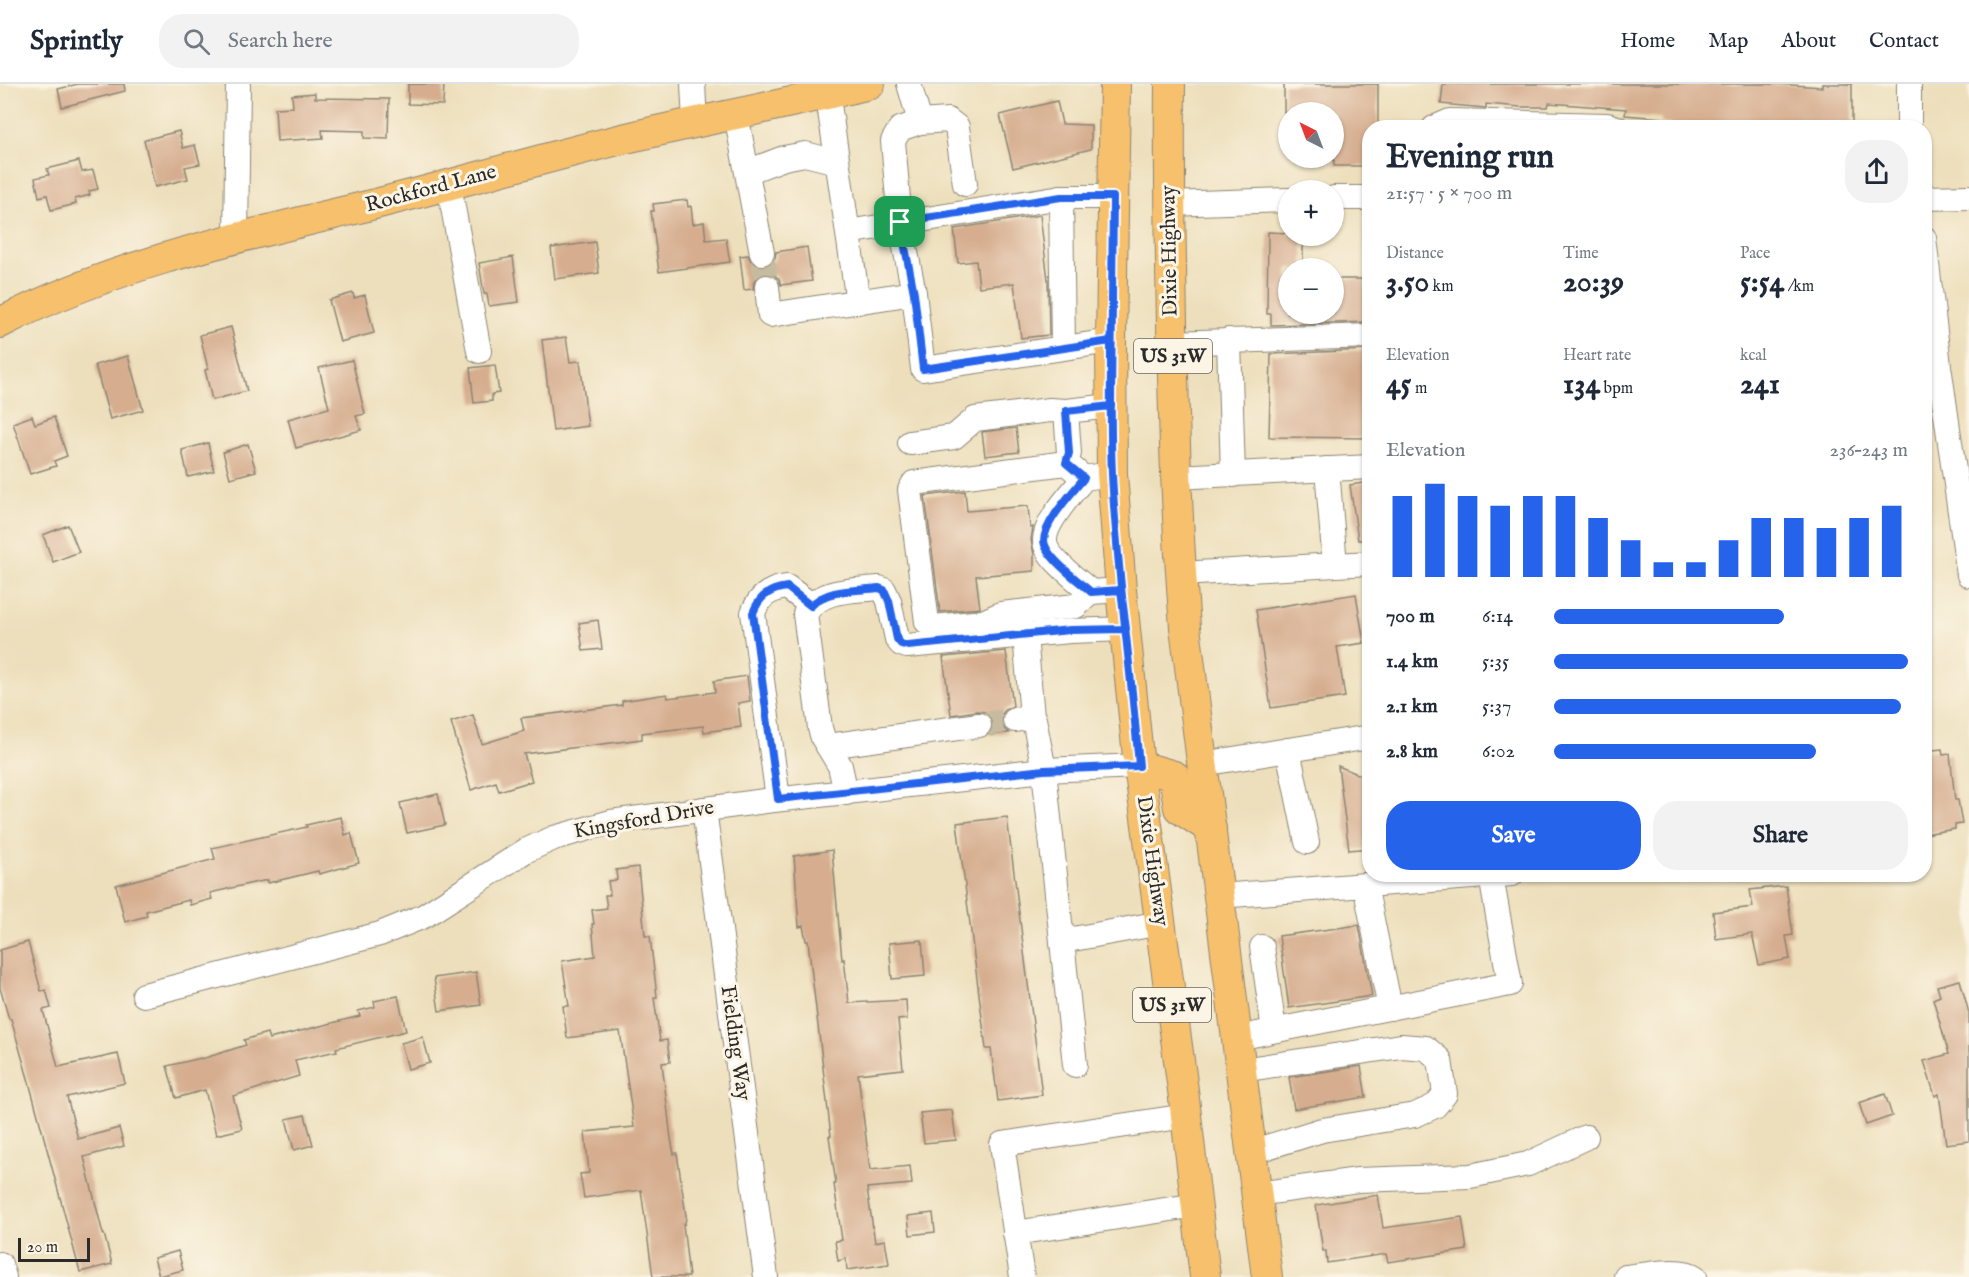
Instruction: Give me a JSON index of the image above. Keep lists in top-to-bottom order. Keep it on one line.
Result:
{"streets":{"main road":["Rockford Lane","Dixie Highway","US 31W"],"street":["Kingsford Drive","Fielding Way"]},"crossings":[["Dixie Highway","Kingsford Drive"],["Kingsford Drive","Fielding Way"]],"scale_bar":"20 m","north":"top left","page":{"header":"Sprintly","search":"Search here","nav":["Home","Map","About","Contact"],"map_buttons":["+","−"],"heading":["Evening run","21:57 · 5 × 700 m"],"stats":[["Distance","3.50 km"],["Time","20:39"],["Pace","5:54 /km"],["Elevation","45 m"],["Heart rate","134 bpm"],["kcal","241"]],"chart":["Elevation","236–243 m"],"list":[{"name":"700 m","note":"6:14"},{"name":"1.4 km","note":"5:35"},{"name":"2.1 km","note":"5:37"},{"name":"2.8 km","note":"6:02"}],"buttons":["Save","Share"],"scale":"20 m"}}
